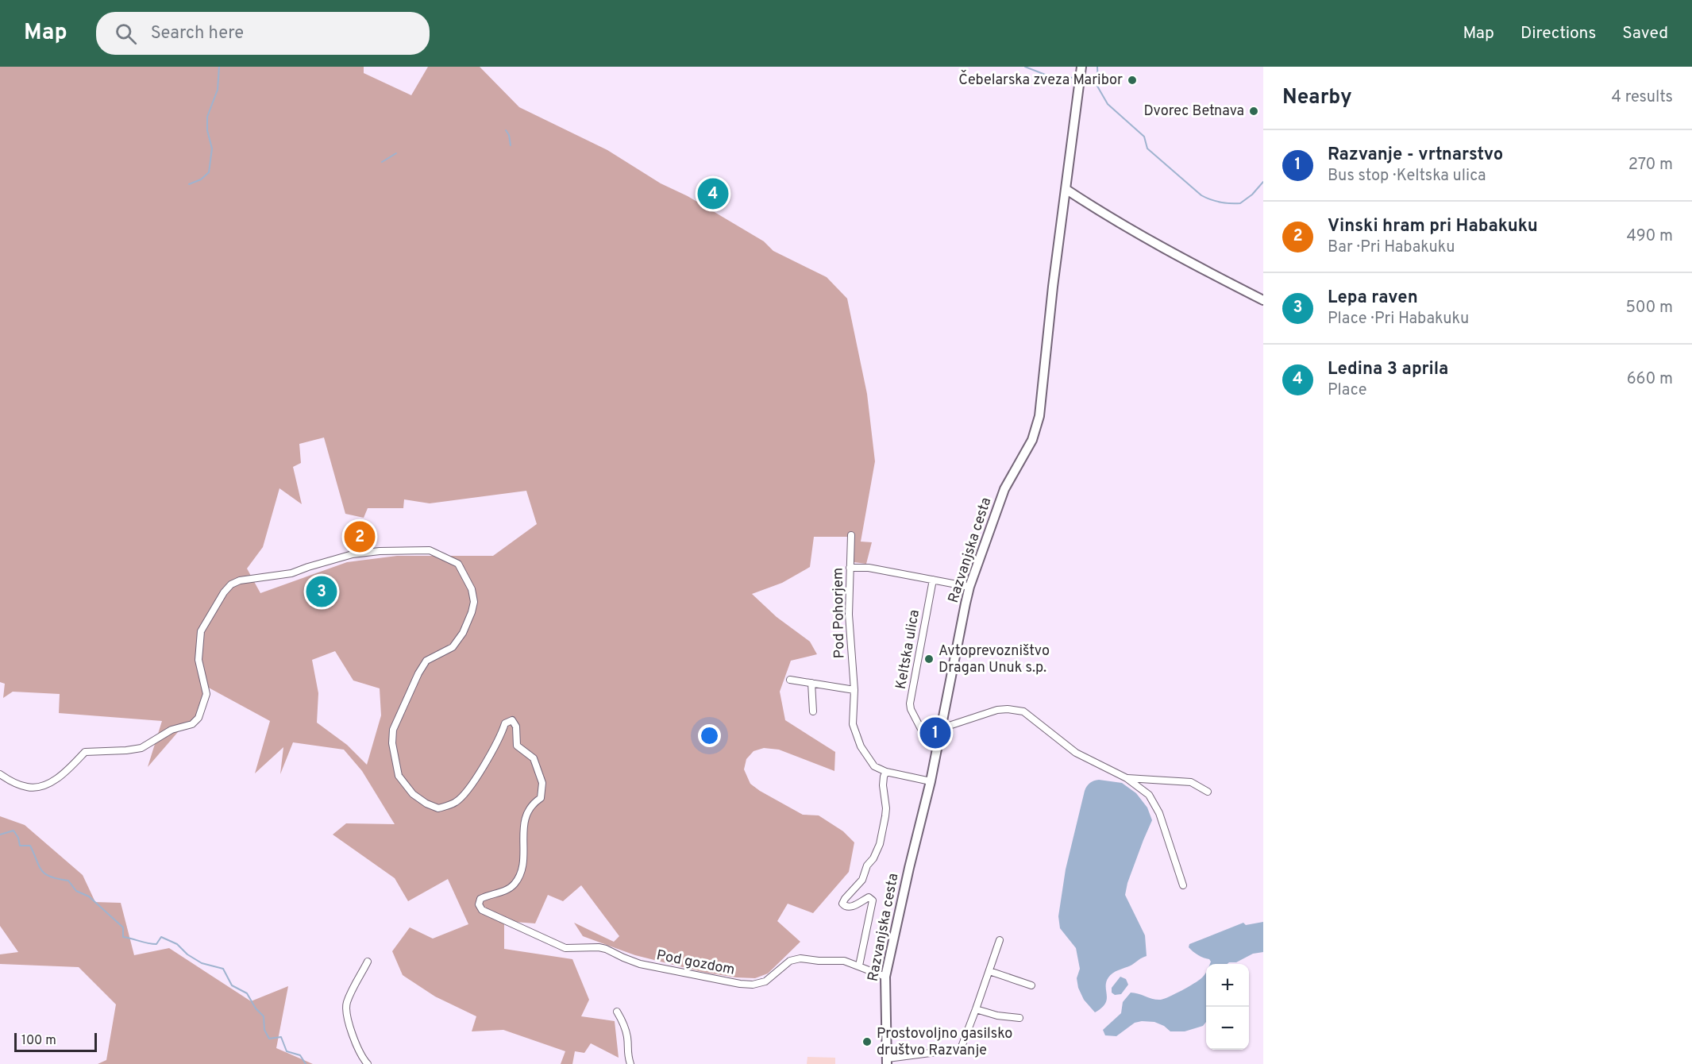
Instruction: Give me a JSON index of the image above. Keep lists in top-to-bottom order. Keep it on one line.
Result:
{"streets":{"street":["Razvanjska cesta","Pod Pohorjem","Keltska ulica","Pod gozdom"]},"crossings":[["Razvanjska cesta","Pod Pohorjem"],["Razvanjska cesta","Keltska ulica"],["Razvanjska cesta","Pod gozdom"]],"places":["Čebelarska zveza Maribor","Dvorec Betnava","Avtoprevozništvo Dragan Unuk s.p.","Prostovoljno gasilsko društvo Razvanje"],"scale_bar":"100 m","page":{"header":"Map","search":"Search here","nav":["Map","Directions","Saved"],"heading":["Nearby","4 results"],"list":[{"mark":"1","name":"Razvanje - vrtnarstvo","note":"Bus stop · Keltska ulica","value":"270 m"},{"mark":"2","name":"Vinski hram pri Habakuku","note":"Bar · Pri Habakuku","value":"490 m"},{"mark":"3","name":"Lepa raven","note":"Place · Pri Habakuku","value":"500 m"},{"mark":"4","name":"Ledina 3 aprila","note":"Place","value":"660 m"}],"pins":["4","2","3","1"],"map_buttons":["+","−"],"scale":"100 m"}}
